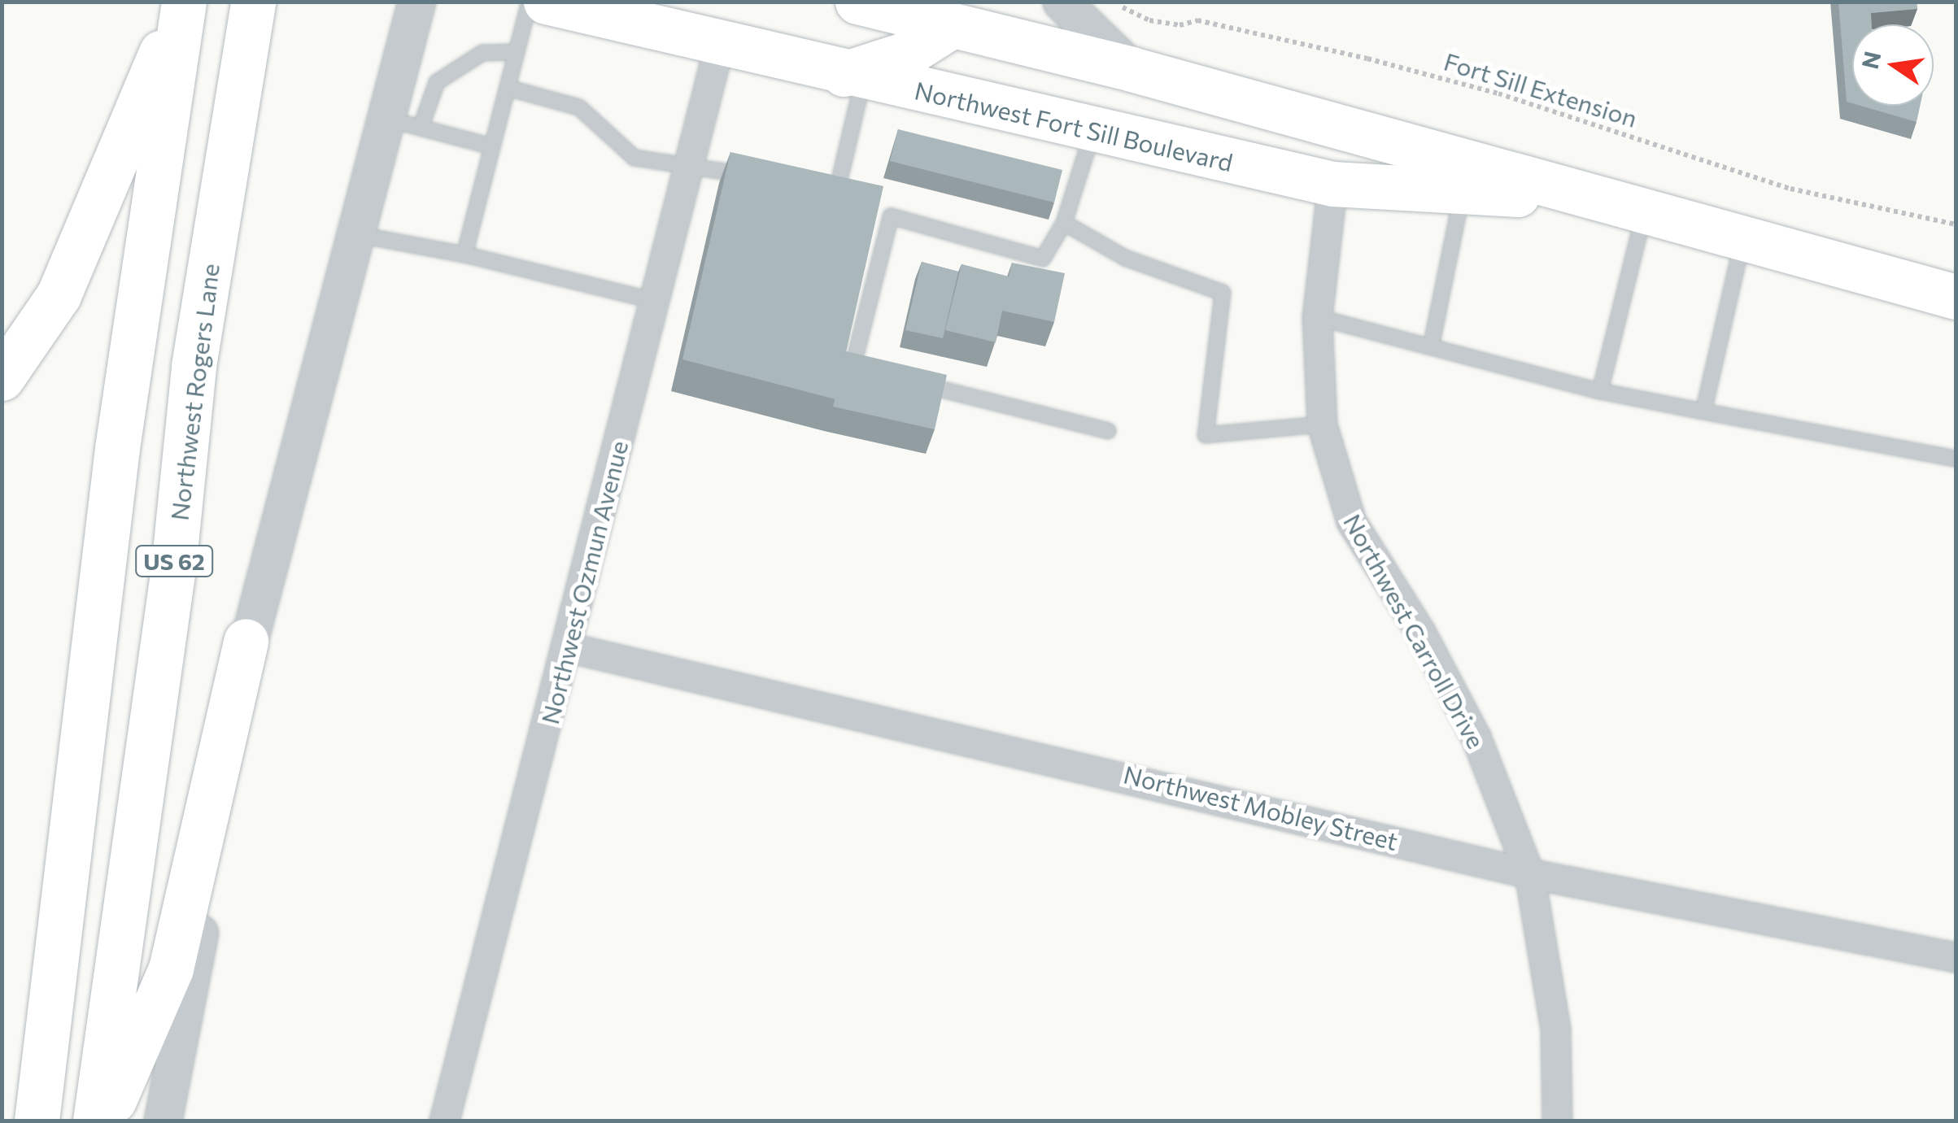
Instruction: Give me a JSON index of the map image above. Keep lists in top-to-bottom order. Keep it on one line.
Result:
{"streets":{"main road":["Northwest Fort Sill Boulevard","Northwest Rogers Lane","US 62"],"street":["Northwest Ozmun Avenue","Northwest Carroll Drive","Northwest Mobley Street"],"path":["Fort Sill Extension"]},"crossings":[["Northwest Fort Sill Boulevard","Northwest Ozmun Avenue"],["Northwest Fort Sill Boulevard","Northwest Carroll Drive"],["Northwest Ozmun Avenue","Northwest Mobley Street"],["Northwest Carroll Drive","Northwest Mobley Street"]],"north":"left"}
